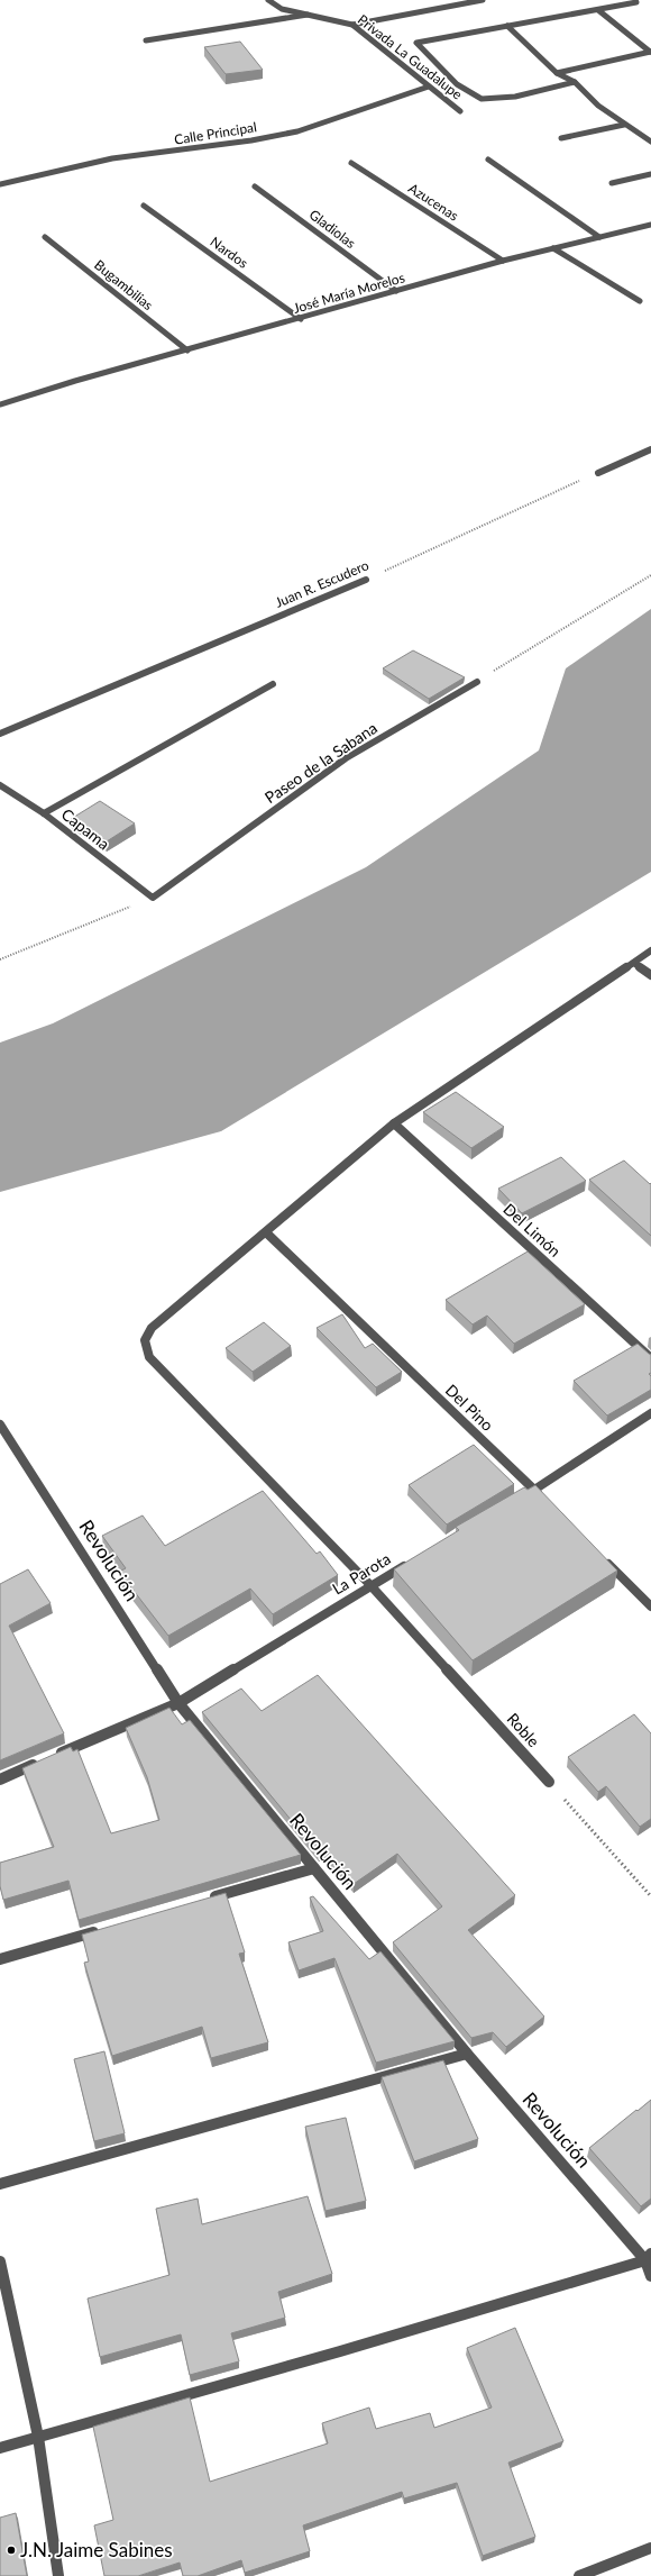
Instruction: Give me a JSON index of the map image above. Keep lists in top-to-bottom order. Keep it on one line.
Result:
{"streets":{"street":["Privada La Guadalupe","Calle Principal","Azucenas","Gladiolas","Nardos","Bugambilias","José María Morelos","Juan R. Escudero","Paseo de la Sabana","Capama","Del Limón","Del Pino","Revolución","La Parota","Roble"]},"crossings":[["Privada La Guadalupe","Calle Principal"],["Azucenas","José María Morelos"],["Gladiolas","José María Morelos"],["Nardos","José María Morelos"],["Bugambilias","José María Morelos"],["Paseo de la Sabana","Capama"],["Del Limón","Roble"],["Del Pino","Roble"],["Revolución","La Parota"],["La Parota","Roble"]],"places":["J.N. Jaime Sabines"]}
